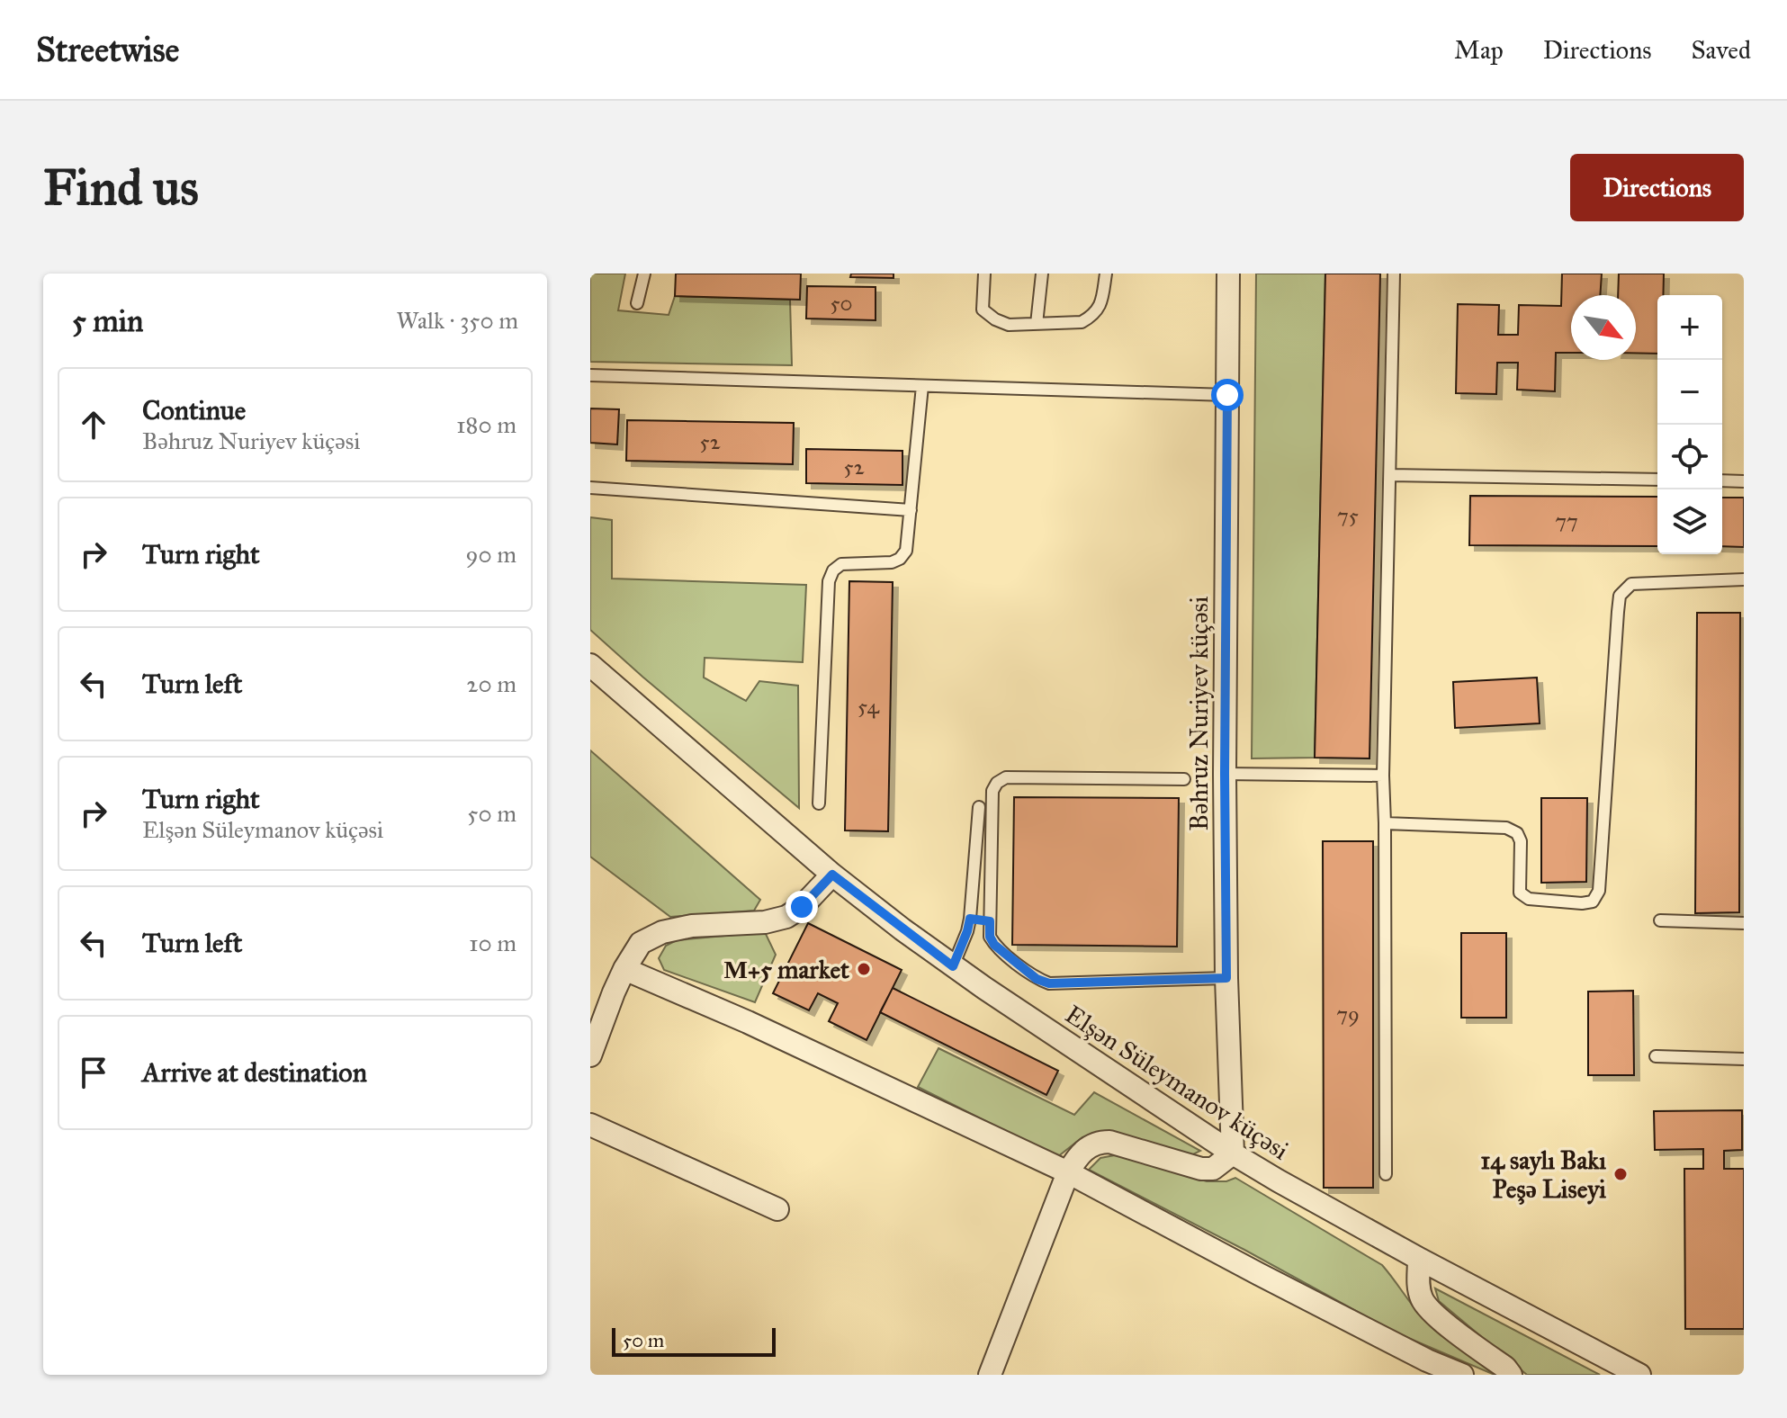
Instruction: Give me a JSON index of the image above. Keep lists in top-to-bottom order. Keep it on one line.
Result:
{"streets":{"street":["Bəhruz Nuriyev küçəsi","Elşən Süleymanov küçəsi"]},"crossings":[["Bəhruz Nuriyev küçəsi","Elşən Süleymanov küçəsi"]],"places":["М+5 market","14 saylı Bakı Peşə Liseyi"],"house_numbers":["50","52","52","75","77","54","79"],"scale_bar":"50 m","north":"bottom right","page":{"header":"Streetwise","nav":["Map","Directions","Saved"],"buttons":"Directions","title":"Find us","heading":["5 min","Walk · 350 m"],"map_buttons":["+","−"],"list":[["Continue","Bəhruz Nuriyev küçəsi","180 m"],["Turn right","90 m"],["Turn left","20 m"],["Turn right","Elşən Süleymanov küçəsi","50 m"],["Turn left","10 m"],"Arrive at destination"],"scale":"50 m"}}
